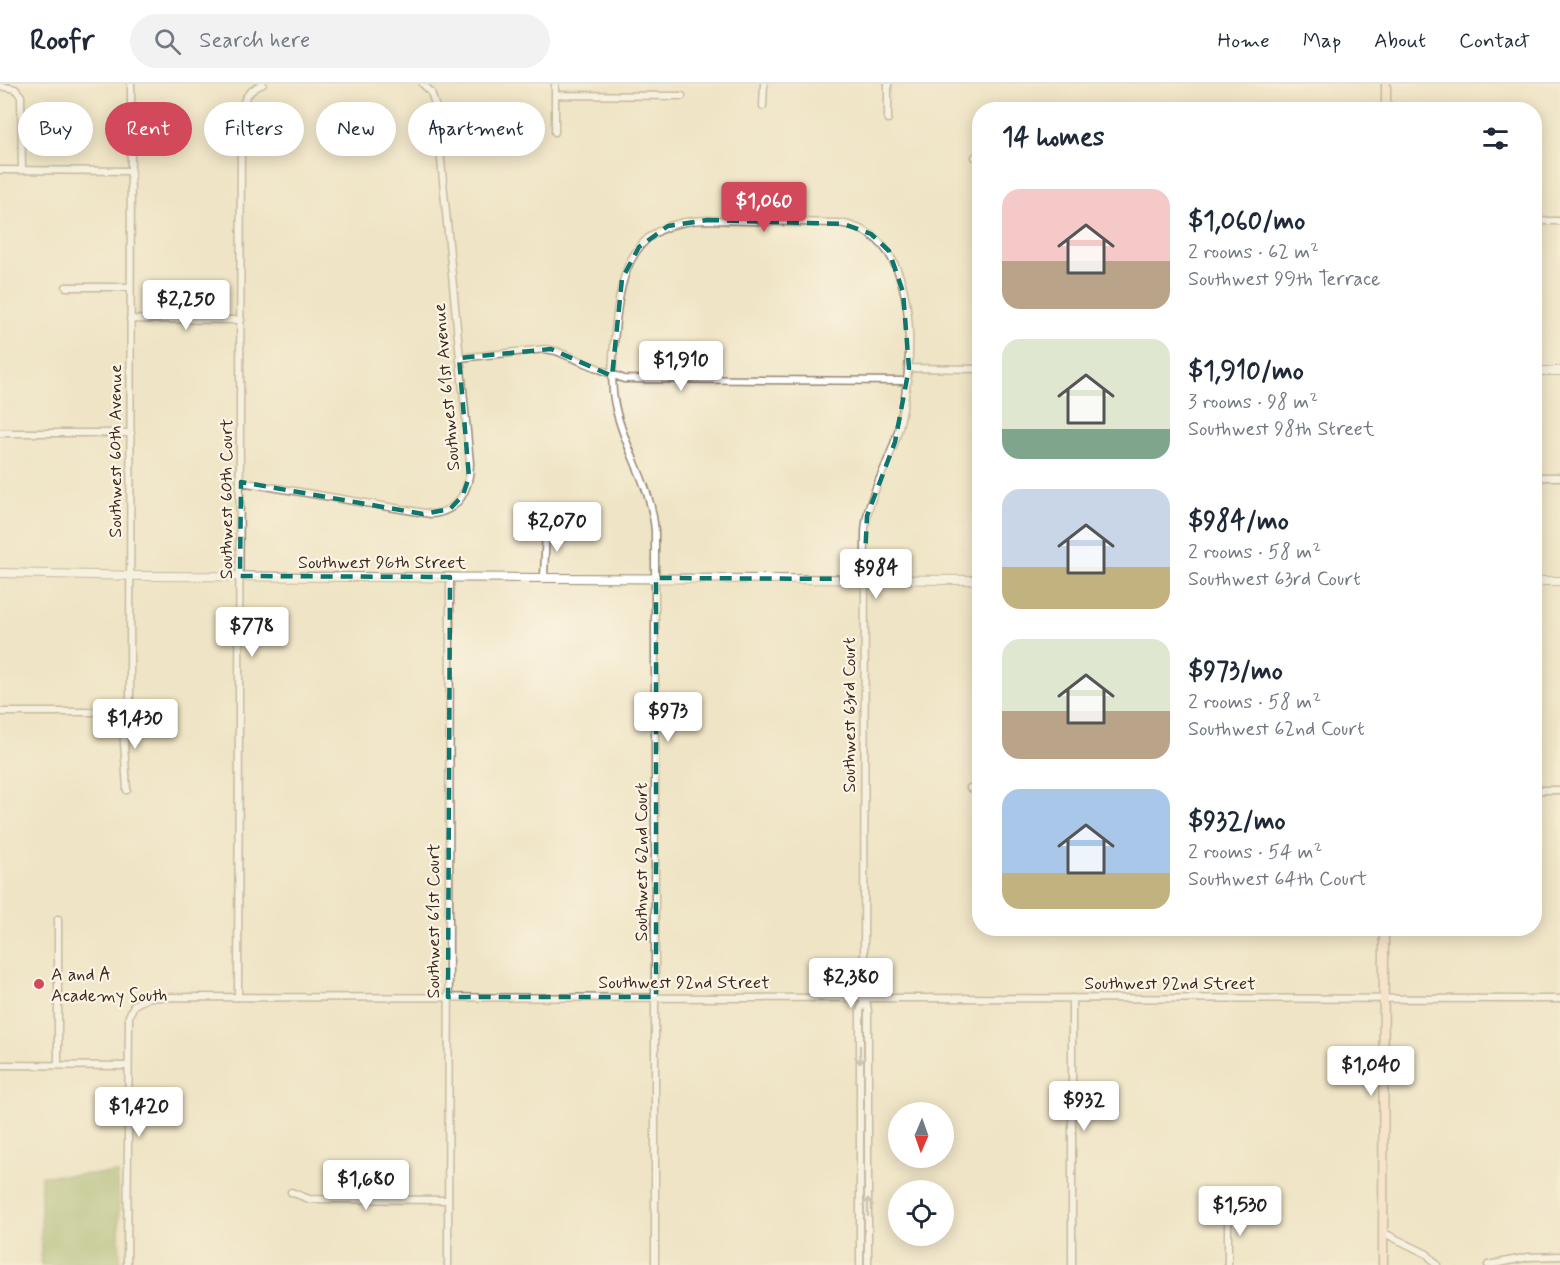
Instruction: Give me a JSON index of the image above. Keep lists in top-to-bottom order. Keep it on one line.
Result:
{"streets":{"street":["Southwest 61st Avenue","Southwest 60th Avenue","Southwest 60th Court","Southwest 96th Street","Southwest 63rd Court","Southwest 62nd Court","Southwest 61st Court","Southwest 92nd Street"]},"crossings":[["Southwest 61st Avenue","Southwest 60th Court"],["Southwest 60th Avenue","Southwest 96th Street"],["Southwest 60th Court","Southwest 96th Street"],["Southwest 60th Court","Southwest 92nd Street"],["Southwest 96th Street","Southwest 63rd Court"],["Southwest 96th Street","Southwest 62nd Court"],["Southwest 96th Street","Southwest 61st Court"],["Southwest 63rd Court","Southwest 62nd Court"],["Southwest 63rd Court","Southwest 92nd Street"],["Southwest 62nd Court","Southwest 92nd Street"],["Southwest 61st Court","Southwest 92nd Street"]],"places":["A and A Academy South"],"north":"bottom","page":{"header":"Roofr","search":"Search here","nav":["Home","Map","About","Contact"],"chip":["Buy","Rent","Filters","New","Apartment"],"heading":"14 homes","list":[{"name":"$1,060/mo","note":"2 rooms · 62 m² · Southwest 99th Terrace"},{"name":"$1,910/mo","note":"3 rooms · 98 m² · Southwest 98th Street"},{"name":"$984/mo","note":"2 rooms · 58 m² · Southwest 63rd Court"},{"name":"$973/mo","note":"2 rooms · 58 m² · Southwest 62nd Court"},{"name":"$932/mo","note":"2 rooms · 54 m² · Southwest 64th Court"}],"price":["$1,060","$2,250","$1,910","$2,070","$984","$778","$973","$1,430","$2,380","$1,040","$932","$1,420","$1,680","$1,530"]}}
